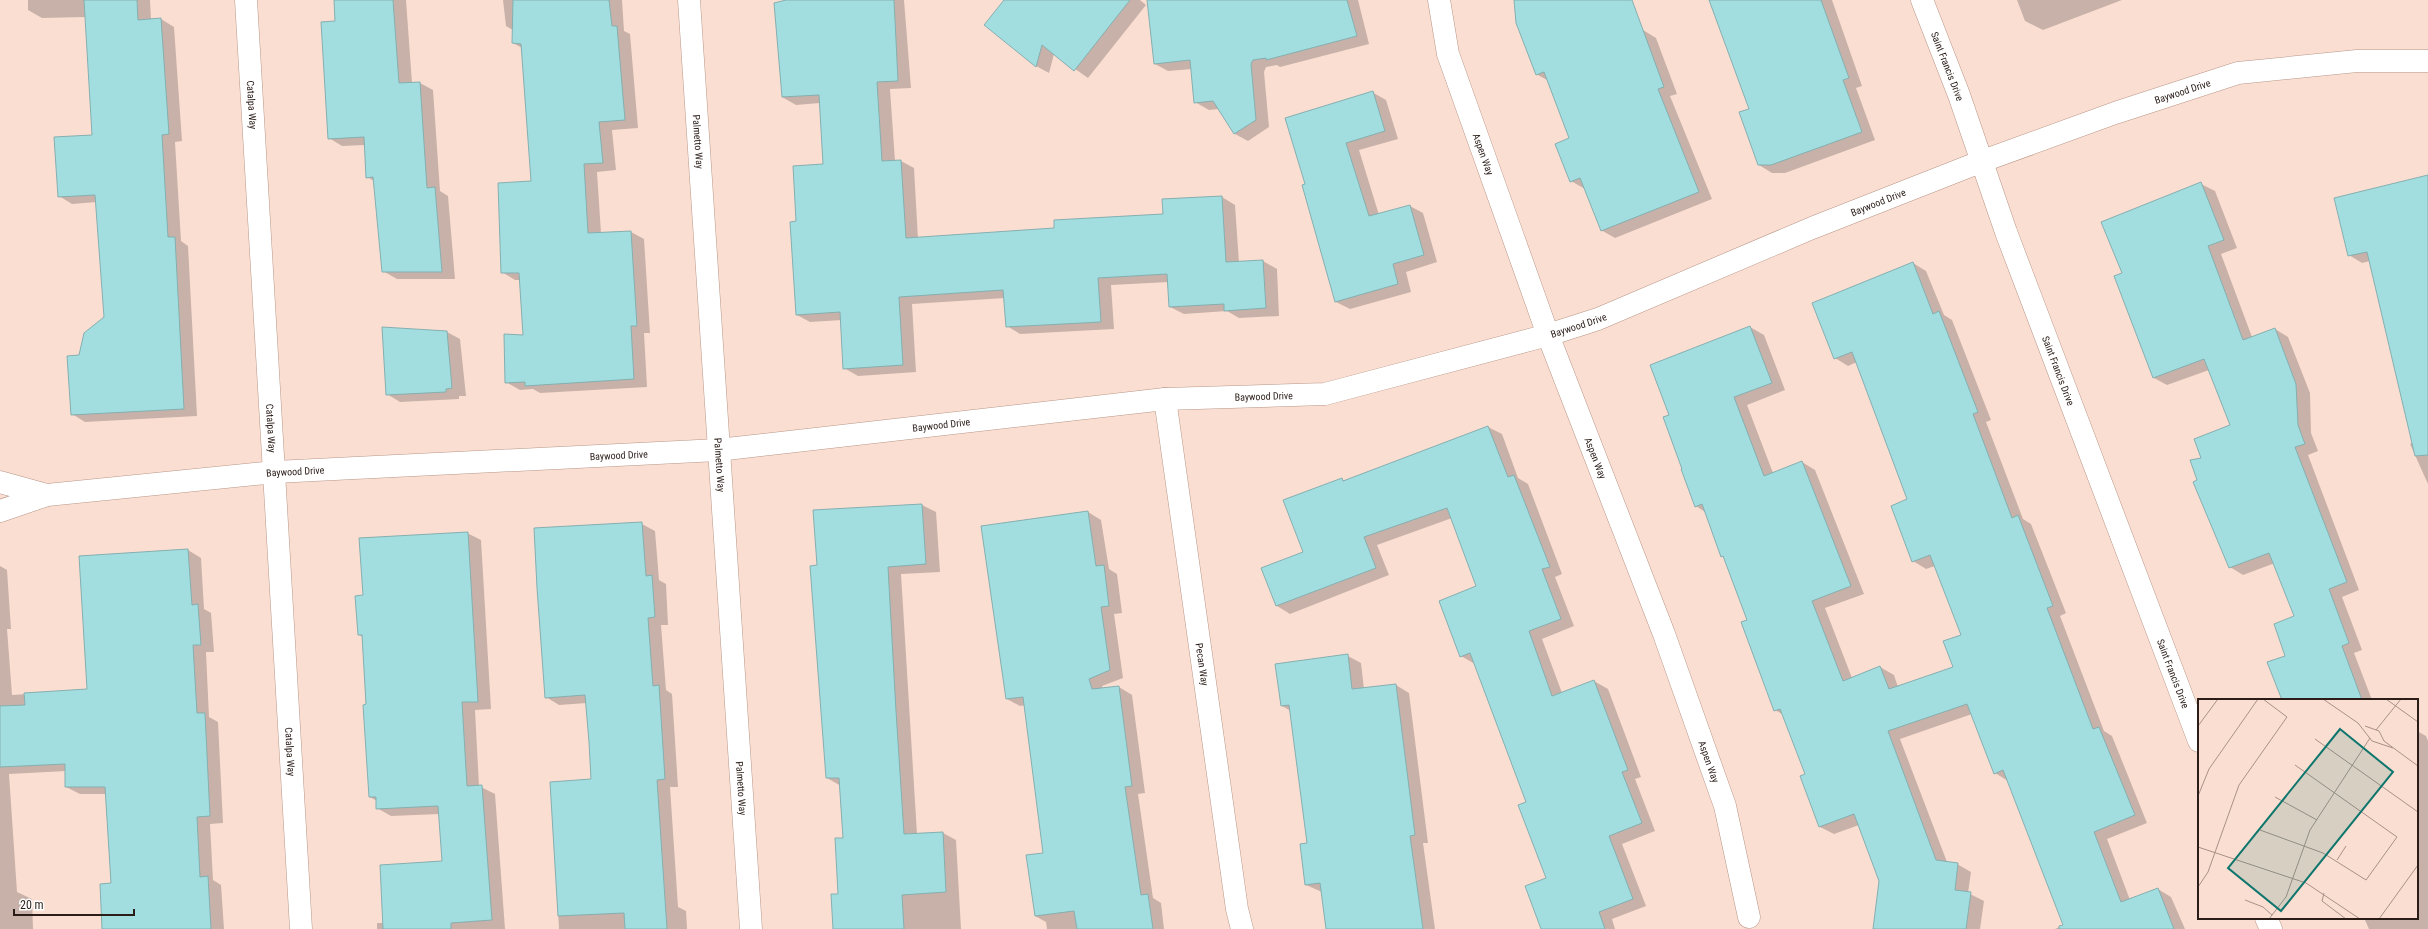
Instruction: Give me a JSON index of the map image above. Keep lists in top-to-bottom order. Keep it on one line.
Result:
{"streets":{"street":["Saint Francis Drive","Baywood Drive","Catalpa Way","Palmetto Way","Aspen Way","Pecan Way"]},"crossings":[["Saint Francis Drive","Baywood Drive"],["Baywood Drive","Catalpa Way"],["Baywood Drive","Palmetto Way"],["Baywood Drive","Aspen Way"],["Baywood Drive","Pecan Way"]],"scale_bar":"20 m"}
